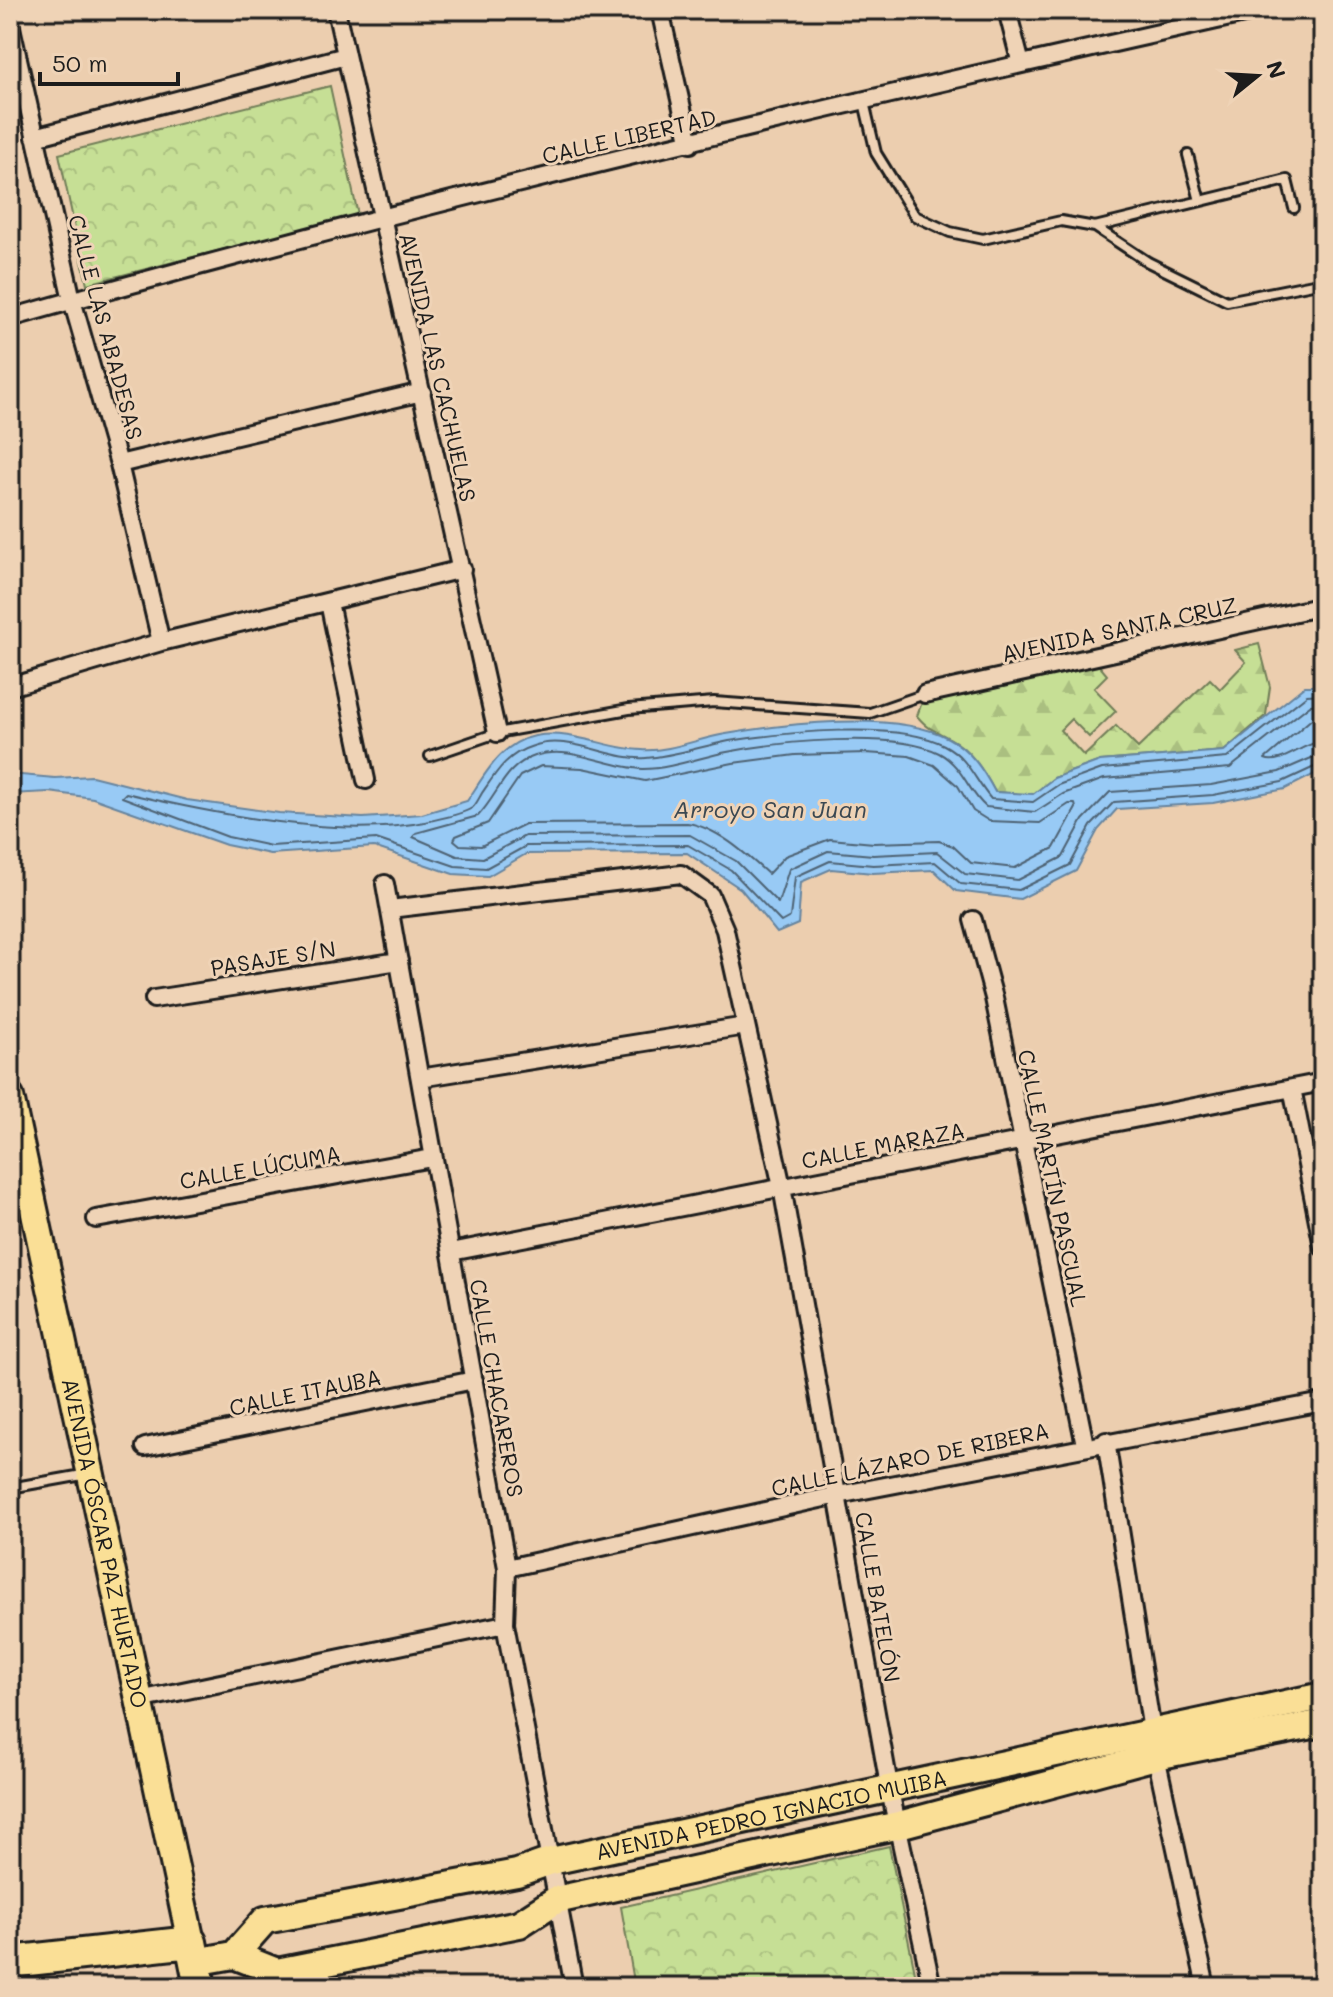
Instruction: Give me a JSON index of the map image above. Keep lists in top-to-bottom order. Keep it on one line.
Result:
{"streets":{"main road":["AVENIDA ÓSCAR PAZ HURTADO","AVENIDA PEDRO IGNACIO MUIBA"],"street":["CALLE LIBERTAD","CALLE LAS ABADESAS","AVENIDA LAS CACHUELAS","AVENIDA SANTA CRUZ","PASAJE S/N","CALLE MARAZA","CALLE LÚCUMA","CALLE MARTÍN PASCUAL","CALLE CHACAREROS","CALLE ITAUBA","CALLE LÁZARO DE RIBERA","CALLE BATELÓN"]},"crossings":[["CALLE LIBERTAD","CALLE LAS ABADESAS"],["CALLE LIBERTAD","AVENIDA LAS CACHUELAS"],["PASAJE S/N","CALLE CHACAREROS"],["CALLE MARAZA","CALLE MARTÍN PASCUAL"],["CALLE MARAZA","CALLE CHACAREROS"],["CALLE MARAZA","CALLE BATELÓN"],["CALLE LÚCUMA","CALLE CHACAREROS"],["CALLE MARTÍN PASCUAL","CALLE LÁZARO DE RIBERA"],["CALLE CHACAREROS","CALLE ITAUBA"],["CALLE CHACAREROS","CALLE LÁZARO DE RIBERA"],["CALLE CHACAREROS","CALLE BATELÓN"],["CALLE CHACAREROS","AVENIDA PEDRO IGNACIO MUIBA"],["CALLE LÁZARO DE RIBERA","CALLE BATELÓN"],["CALLE BATELÓN","AVENIDA PEDRO IGNACIO MUIBA"]],"water":["Arroyo San Juan"],"scale_bar":"50 m","north":"right"}
